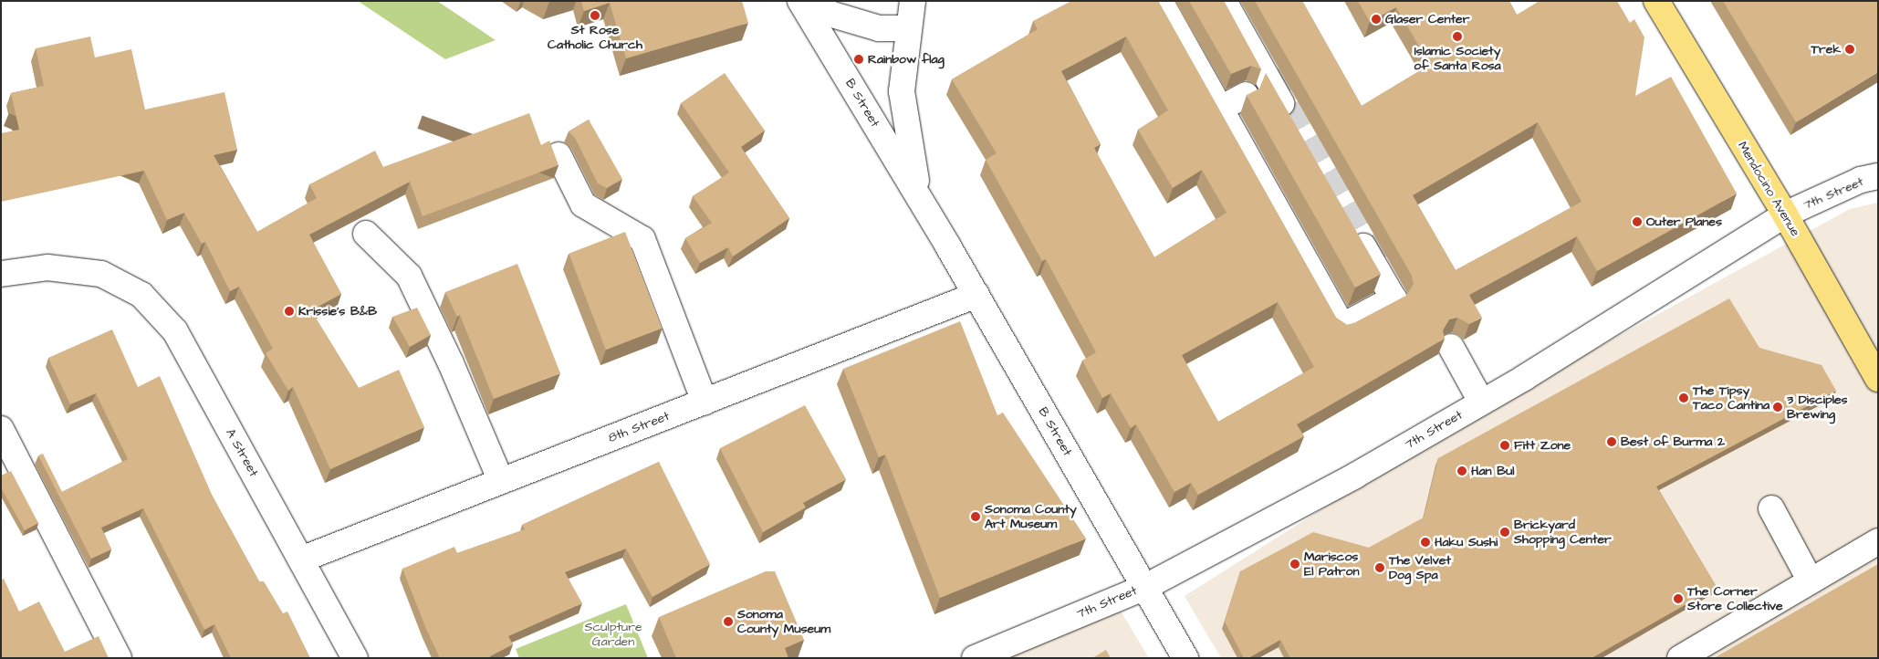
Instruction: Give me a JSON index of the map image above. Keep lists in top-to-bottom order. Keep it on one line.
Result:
{"streets":{"main road":["Mendocino Avenue"],"street":["B Street","7th Street","8th Street","A Street"]},"crossings":[["B Street","7th Street"],["B Street","8th Street"],["Mendocino Avenue","7th Street"],["8th Street","A Street"]],"parks":["Sculpture Garden"],"places":["St Rose Catholic Church","Glaser Center","Islamic Society of Santa Rosa","Trek","Rainbow flag","Outer Planes","Krissie's B&B","The Tipsy Taco Cantina","3 Disciples Brewing","Best of Burma 2","Fitt Zone","Han Bul","Sonoma County Art Museum","Brickyard Shopping Center","Haku Sushi","Mariscos El Patron","The Velvet Dog Spa","The Corner Store Collective","Sonoma County Museum"]}
